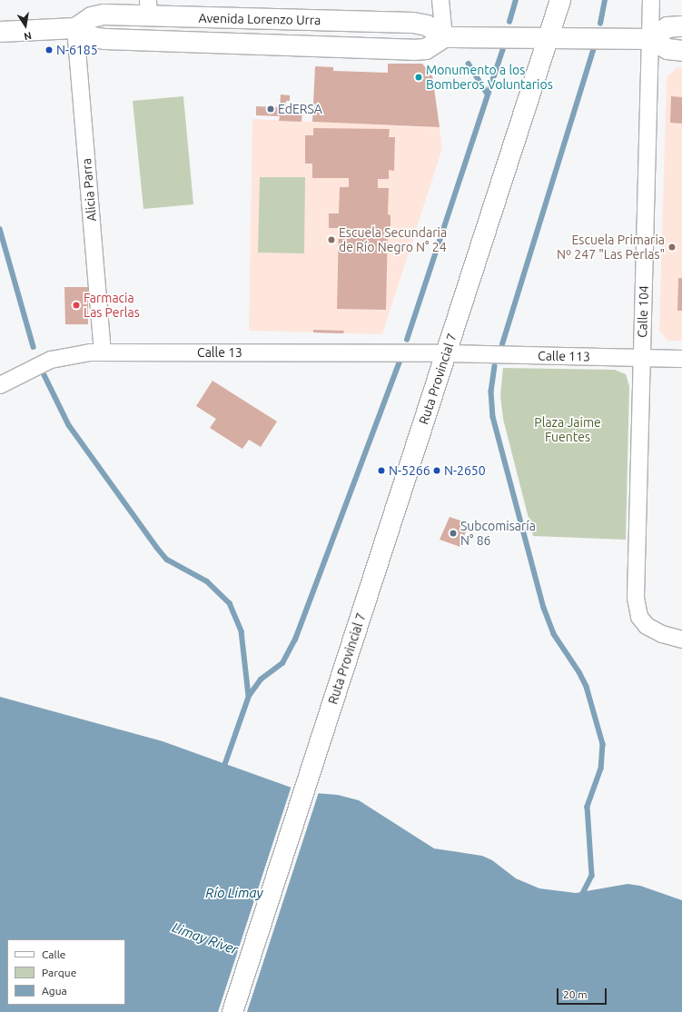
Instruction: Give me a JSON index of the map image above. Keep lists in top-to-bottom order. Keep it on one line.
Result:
{"streets":{"street":["Avenida Lorenzo Urra","Alicia Parra","Calle 104","Calle 13","Calle 113","Ruta Provincial 7"]},"crossings":[["Avenida Lorenzo Urra","Alicia Parra"],["Alicia Parra","Calle 13"],["Calle 104","Calle 113"],["Calle 13","Calle 113"],["Calle 13","Ruta Provincial 7"],["Calle 113","Ruta Provincial 7"]],"water":["Río Limay","Limay River"],"parks":["Plaza Jaime Fuentes"],"places":["N-6185","Monumento a los Bomberos Voluntarios","EdERSA","Escuela Secundaria de Río Negro N° 24","Escuela Primaria Nº 247 \"Las Perlas\"","Farmacia Las Perlas","N-5266","N-2650","Subcomisaría N° 86"],"legend":["Calle","Parque","Agua"],"scale_bar":"20 m","north":"bottom"}
